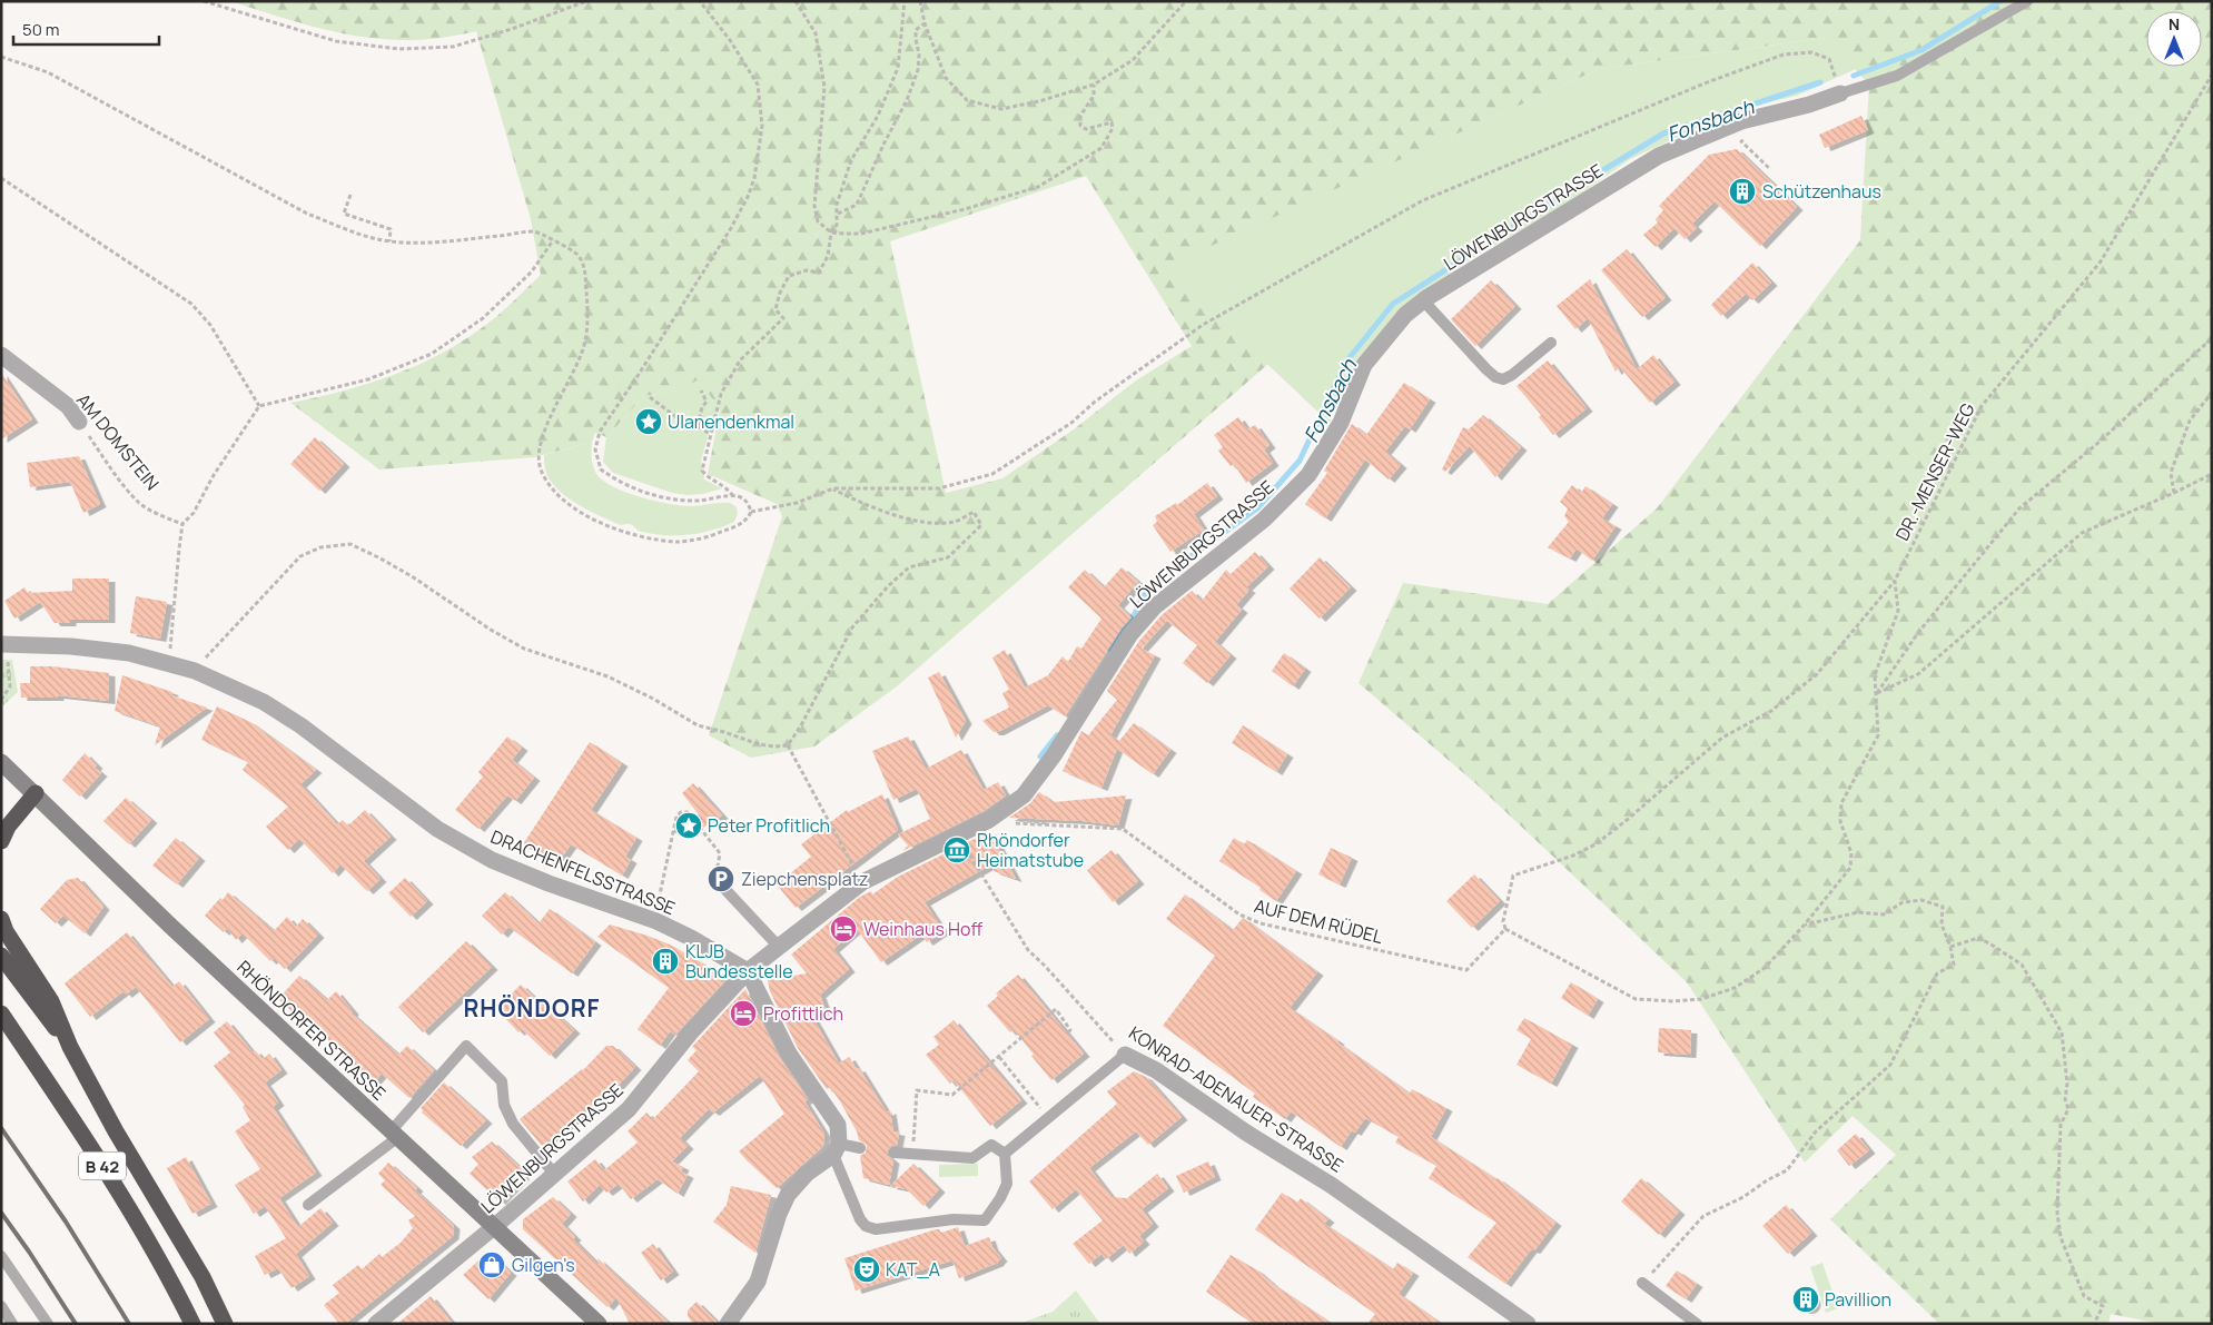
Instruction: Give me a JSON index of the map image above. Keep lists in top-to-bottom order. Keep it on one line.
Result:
{"streets":{"highway":["B 42"],"main road":["RHÖNDORFER STRASSE"],"street":["LÖWENBURGSTRASSE","AM DOMSTEIN","DRACHENFELSSTRASSE","KONRAD-ADENAUER-STRASSE"],"path":["DR.-MENSER-WEG","AUF DEM RÜDEL"]},"crossings":[["LÖWENBURGSTRASSE","DRACHENFELSSTRASSE"],["LÖWENBURGSTRASSE","AUF DEM RÜDEL"],["LÖWENBURGSTRASSE","RHÖNDORFER STRASSE"],["DR.-MENSER-WEG","AUF DEM RÜDEL"]],"districts":["RHÖNDORF"],"water":["Fonsbach"],"places":{"building":["Schützenhaus","KLJB Bundesstelle","Pavillion"],"place":["Ulanendenkmal","Peter Profitlich"],"museum":["Rhöndorfer Heimatstube"],"parking":["Ziepchensplatz"],"hotel":["Weinhaus Hoff","Profittlich"],"shop":["Gilgen's"],"theatre":["KAT_A"]},"scale_bar":"50 m","north":"top"}
